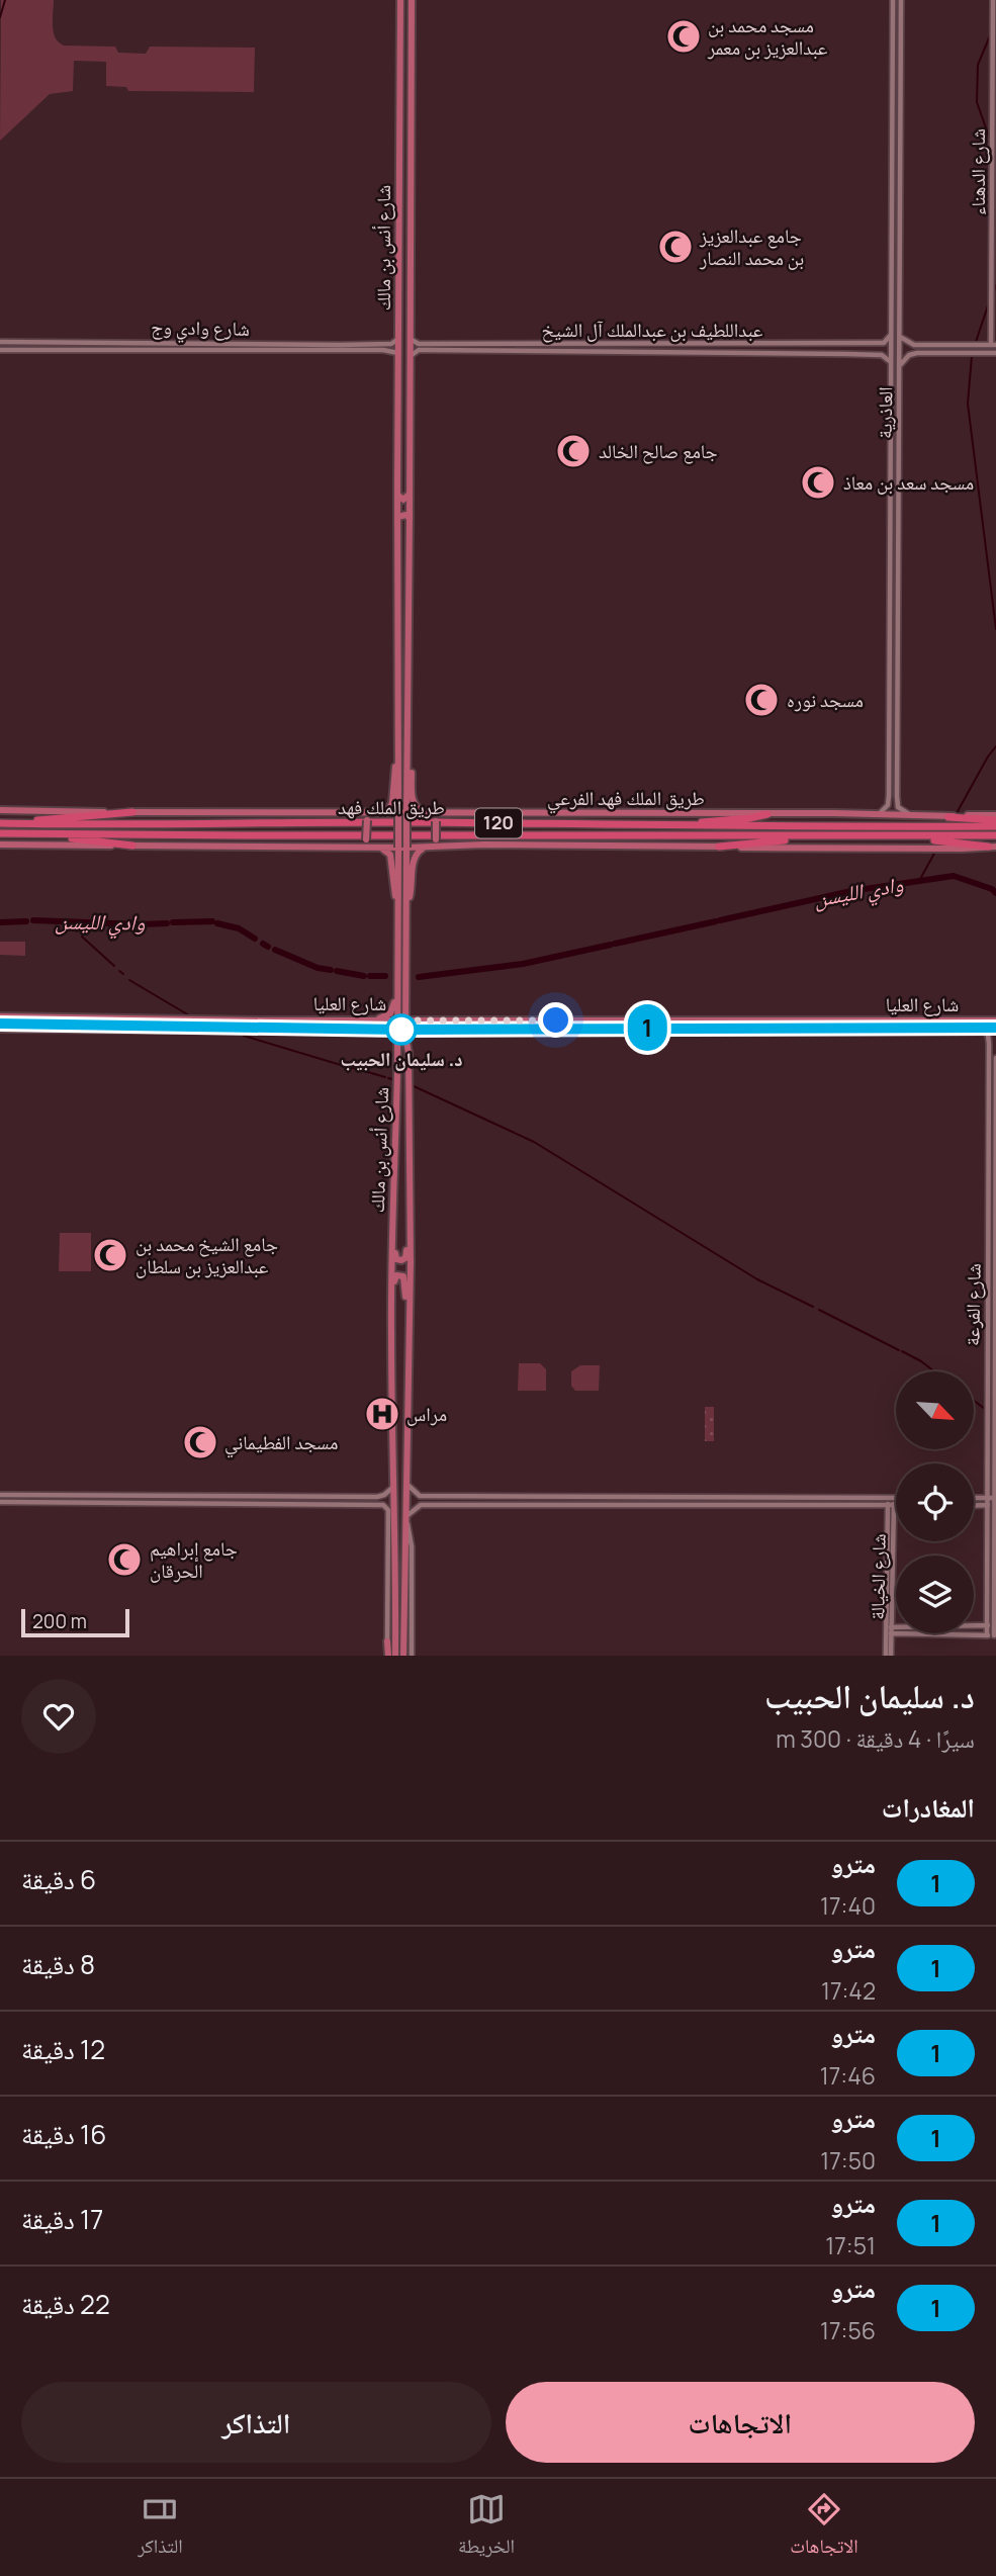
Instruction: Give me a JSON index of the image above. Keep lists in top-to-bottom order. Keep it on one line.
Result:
{"streets":{"highway":["طريق الملك فهد","120"],"main road":["شارع أنس بن مالك","طريق الملك فهد الفرعي","شارع العليا"],"street":["شارع الدهناء","شارع وادي وج","عبداللطيف بن عبدالملك آل الشيخ","العاذرية","شارع الفرعة","شارع الخيالة"]},"crossings":[["شارع أنس بن مالك","شارع وادي وج"],["شارع أنس بن مالك","عبداللطيف بن عبدالملك آل الشيخ"],["شارع أنس بن مالك","طريق الملك فهد الفرعي"],["شارع أنس بن مالك","شارع العليا"],["عبداللطيف بن عبدالملك آل الشيخ","العاذرية"],["العاذرية","طريق الملك فهد الفرعي"],["شارع العليا","شارع الفرعة"]],"water":["وادي الليسن"],"places":{"mosque":["مسجد محمد بن عبدالعزيز بن معمر","جامع عبدالعزيز بن محمد النصار","جامع صالح الخالد","مسجد سعد بن معاذ","مسجد نوره","جامع الشيخ محمد بن عبدالعزيز بن سلطان","مسجد الفطيماني","جامع إبراهيم الحرقان"],"other":["د. سليمان الحبيب"],"hospital":["مراس"]},"lines":["metro line 1"],"scale_bar":"200 m","north":"bottom right","page":{"on_map":"1","scale":"200 m","heading":[["د. سليمان الحبيب","سيرًا · 4 دقيقة · 300 m"],"المغادرات"],"list":[{"mark":"1","name":"مترو","note":"17:40","value":"6 دقيقة"},{"mark":"1","name":"مترو","note":"17:42","value":"8 دقيقة"},{"mark":"1","name":"مترو","note":"17:46","value":"12 دقيقة"},{"mark":"1","name":"مترو","note":"17:50","value":"16 دقيقة"},{"mark":"1","name":"مترو","note":"17:51","value":"17 دقيقة"},{"mark":"1","name":"مترو","note":"17:56","value":"22 دقيقة"}],"buttons":["الاتجاهات","التذاكر"],"tabs":["الاتجاهات","الخريطة","التذاكر"]}}
